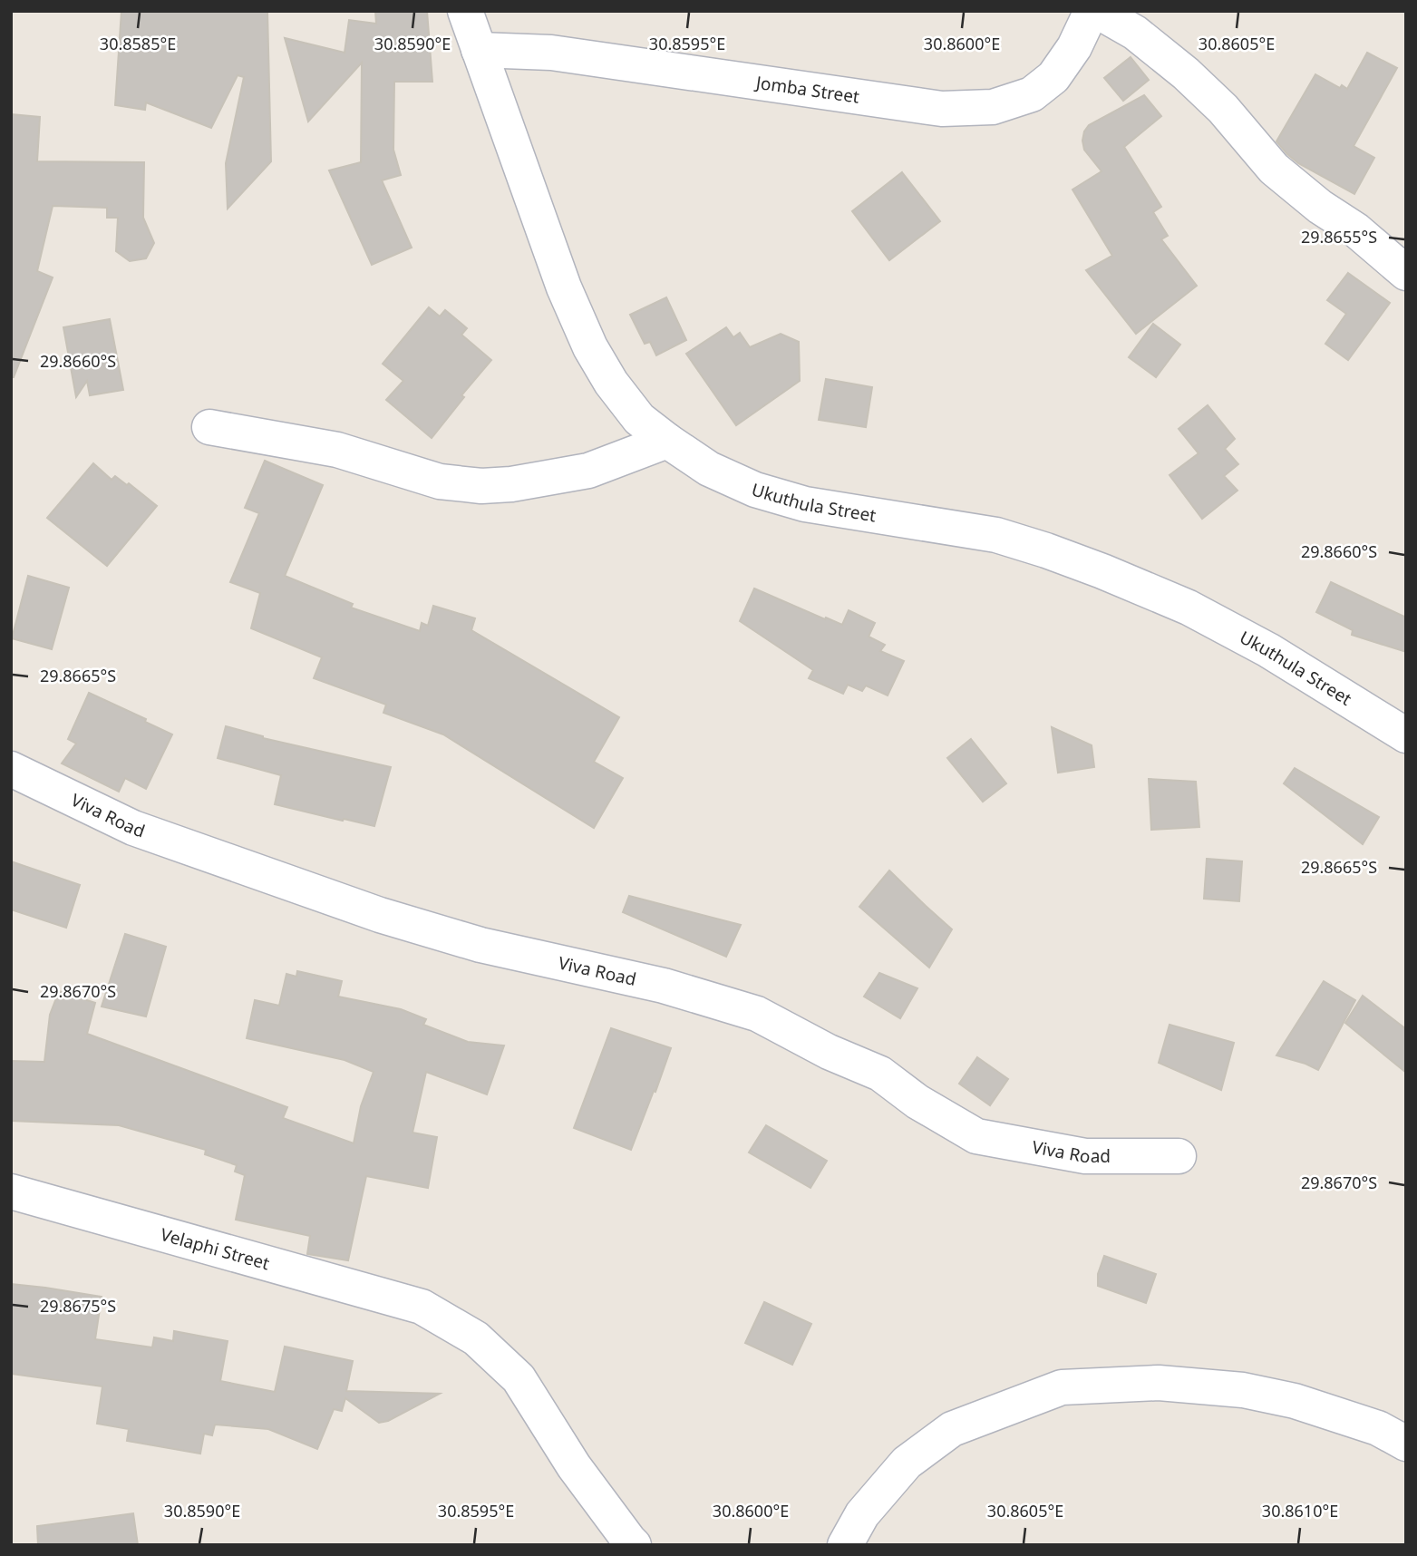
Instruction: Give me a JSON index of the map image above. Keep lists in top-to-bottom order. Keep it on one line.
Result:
{"streets":{"street":["Jomba Street","Ukuthula Street","Viva Road","Velaphi Street"]},"crossings":[["Jomba Street","Ukuthula Street"]],"coordinates":["30.8585°E","30.8590°E","30.8595°E","30.8600°E","30.8605°E","29.8655°S","29.8660°S","29.8665°S","29.8670°S","29.8675°S","30.8610°E"]}
